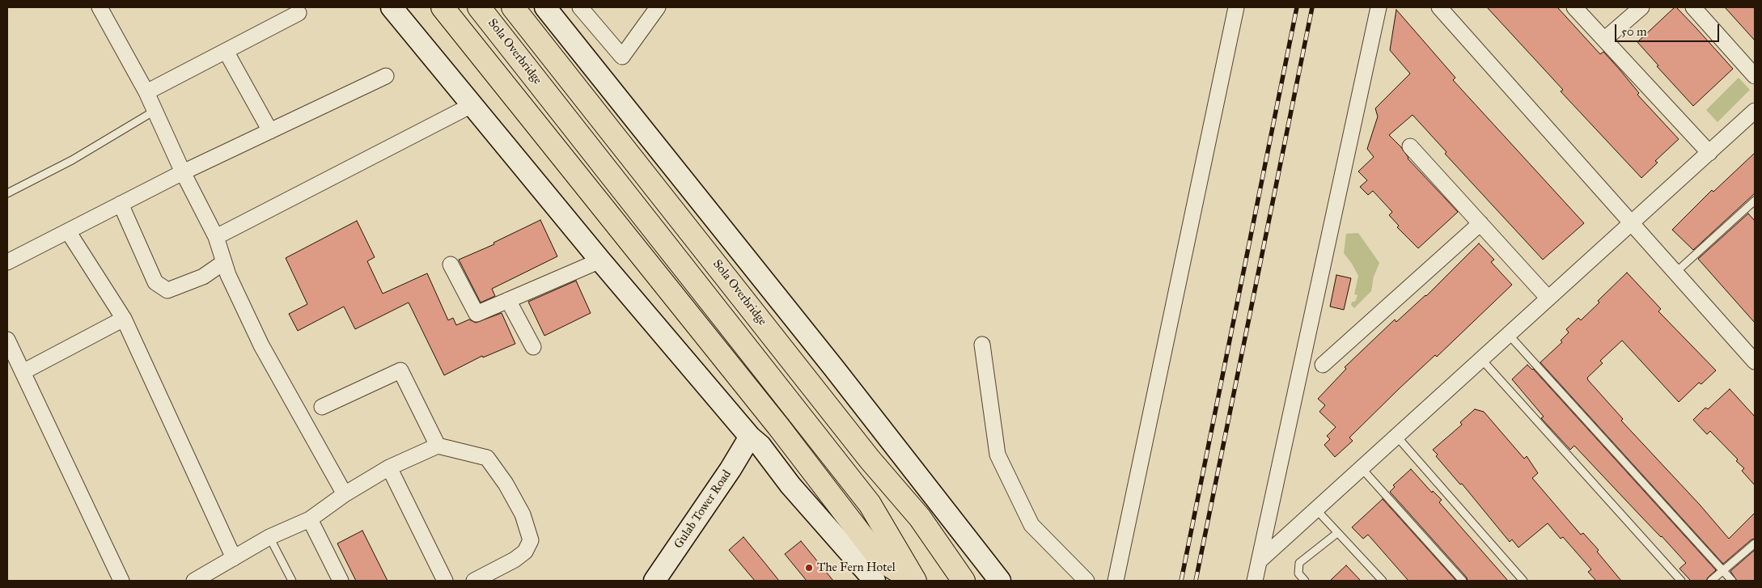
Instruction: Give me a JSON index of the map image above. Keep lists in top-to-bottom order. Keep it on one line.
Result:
{"streets":{"main road":["Sola Overbridge"],"street":["Gulab Tower Road"]},"places":["The Fern Hotel"],"scale_bar":"50 m"}
